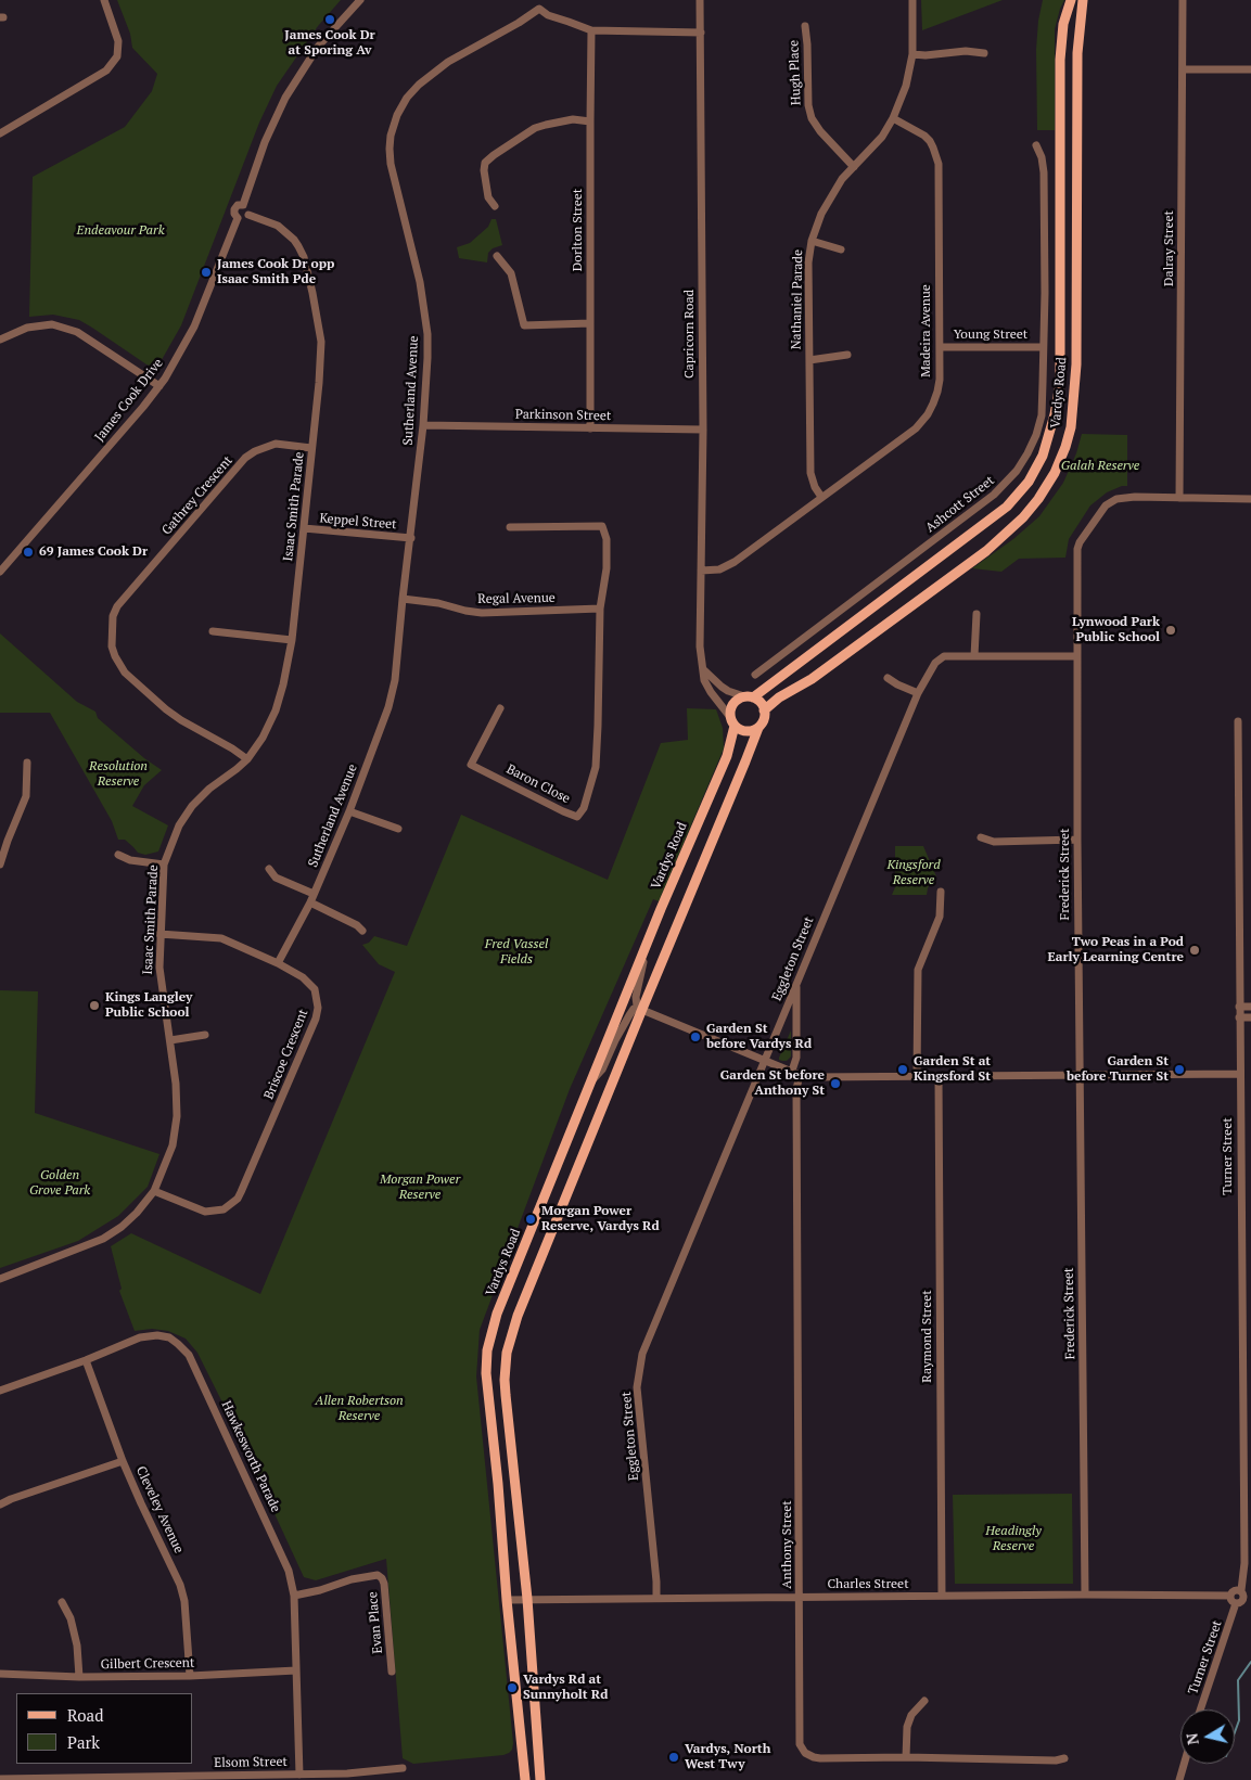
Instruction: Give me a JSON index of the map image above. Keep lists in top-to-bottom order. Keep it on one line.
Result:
{"streets":{"main road":["Vardys Road"],"street":["Hugh Place","Dorlton Street","Dalray Street","Nathaniel Parade","Madeira Avenue","Capricorn Road","Young Street","Sutherland Avenue","James Cook Drive","Parkinson Street","Gathrey Crescent","Ashcott Street","Isaac Smith Parade","Keppel Street","Regal Avenue","Baron Close","Frederick Street","Eggleton Street","Briscoe Crescent","Turner Street","Raymond Street","Hawkesworth Parade","Cleveley Avenue","Anthony Street","Charles Street","Evan Place","Gilbert Crescent","Elsom Street"]},"crossings":[["Hugh Place","Nathaniel Parade"],["Dorlton Street","Sutherland Avenue"],["Dorlton Street","Parkinson Street"],["Dalray Street","Frederick Street"],["Nathaniel Parade","Madeira Avenue"],["Madeira Avenue","Capricorn Road"],["Madeira Avenue","Young Street"],["Capricorn Road","Sutherland Avenue"],["Capricorn Road","Vardys Road"],["Capricorn Road","Parkinson Street"],["Young Street","Ashcott Street"],["Sutherland Avenue","Parkinson Street"],["Sutherland Avenue","Keppel Street"],["Sutherland Avenue","Regal Avenue"],["Sutherland Avenue","Briscoe Crescent"],["Vardys Road","Charles Street"],["James Cook Drive","Isaac Smith Parade"],["Gathrey Crescent","Isaac Smith Parade"],["Isaac Smith Parade","Keppel Street"],["Isaac Smith Parade","Briscoe Crescent"],["Regal Avenue","Baron Close"],["Frederick Street","Eggleton Street"],["Frederick Street","Charles Street"],["Eggleton Street","Charles Street"],["Turner Street","Charles Street"],["Raymond Street","Charles Street"],["Hawkesworth Parade","Cleveley Avenue"],["Hawkesworth Parade","Evan Place"],["Hawkesworth Parade","Gilbert Crescent"],["Hawkesworth Parade","Elsom Street"],["Cleveley Avenue","Gilbert Crescent"],["Anthony Street","Charles Street"]],"parks":["Endeavour Park","Galah Reserve","Resolution Reserve","Kingsford Reserve","Fred Vassel Fields","Golden Grove Park","Morgan Power Reserve","Allen Robertson Reserve","Headingly Reserve"],"places":["James Cook Dr at Sporing Av","James Cook Dr opp Isaac Smith Pde","69 James Cook Dr","Lynwood Park Public School","Two Peas in a Pod Early Learning Centre","Kings Langley Public School","Garden St before Vardys Rd","Garden St at Kingsford St","Garden St before Turner St","Garden St before Anthony St","Morgan Power Reserve, Vardys Rd","Vardys Rd at Sunnyholt Rd","Vardys, North West Twy"],"legend":["Road","Park"],"north":"left"}
